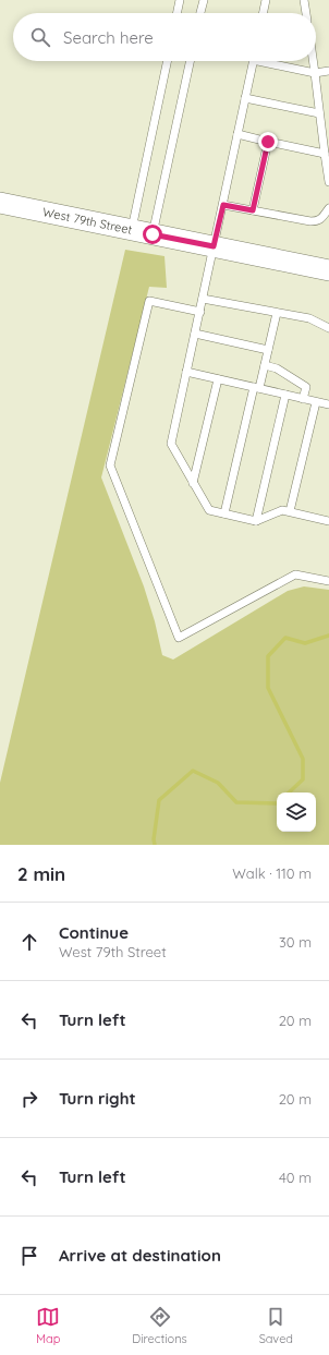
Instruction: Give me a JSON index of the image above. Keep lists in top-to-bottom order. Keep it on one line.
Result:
{"streets":{"main road":["West 79th Street"]},"page":{"search":"Search here","heading":["2 min","Walk · 110 m"],"list":[["Continue","West 79th Street","30 m"],["Turn left","20 m"],["Turn right","20 m"],["Turn left","40 m"],"Arrive at destination"],"nav":["Map","Directions","Saved"]}}
